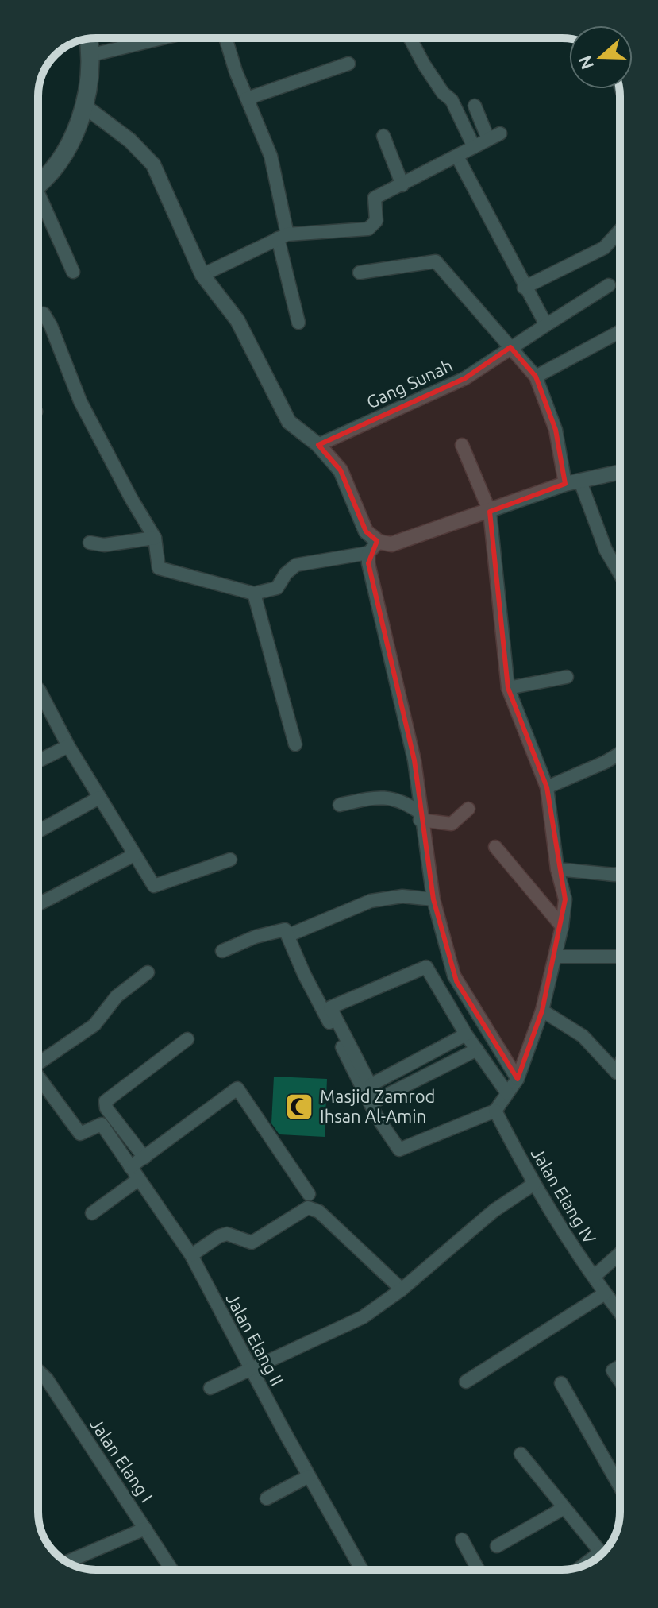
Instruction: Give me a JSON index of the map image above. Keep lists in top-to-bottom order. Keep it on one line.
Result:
{"streets":{"street":["Gang Sunah","Jalan Elang IV","Jalan Elang II","Jalan Elang I"]},"places":{"mosque":["Masjid Zamrod Ihsan Al-Amin"]},"north":"left"}
